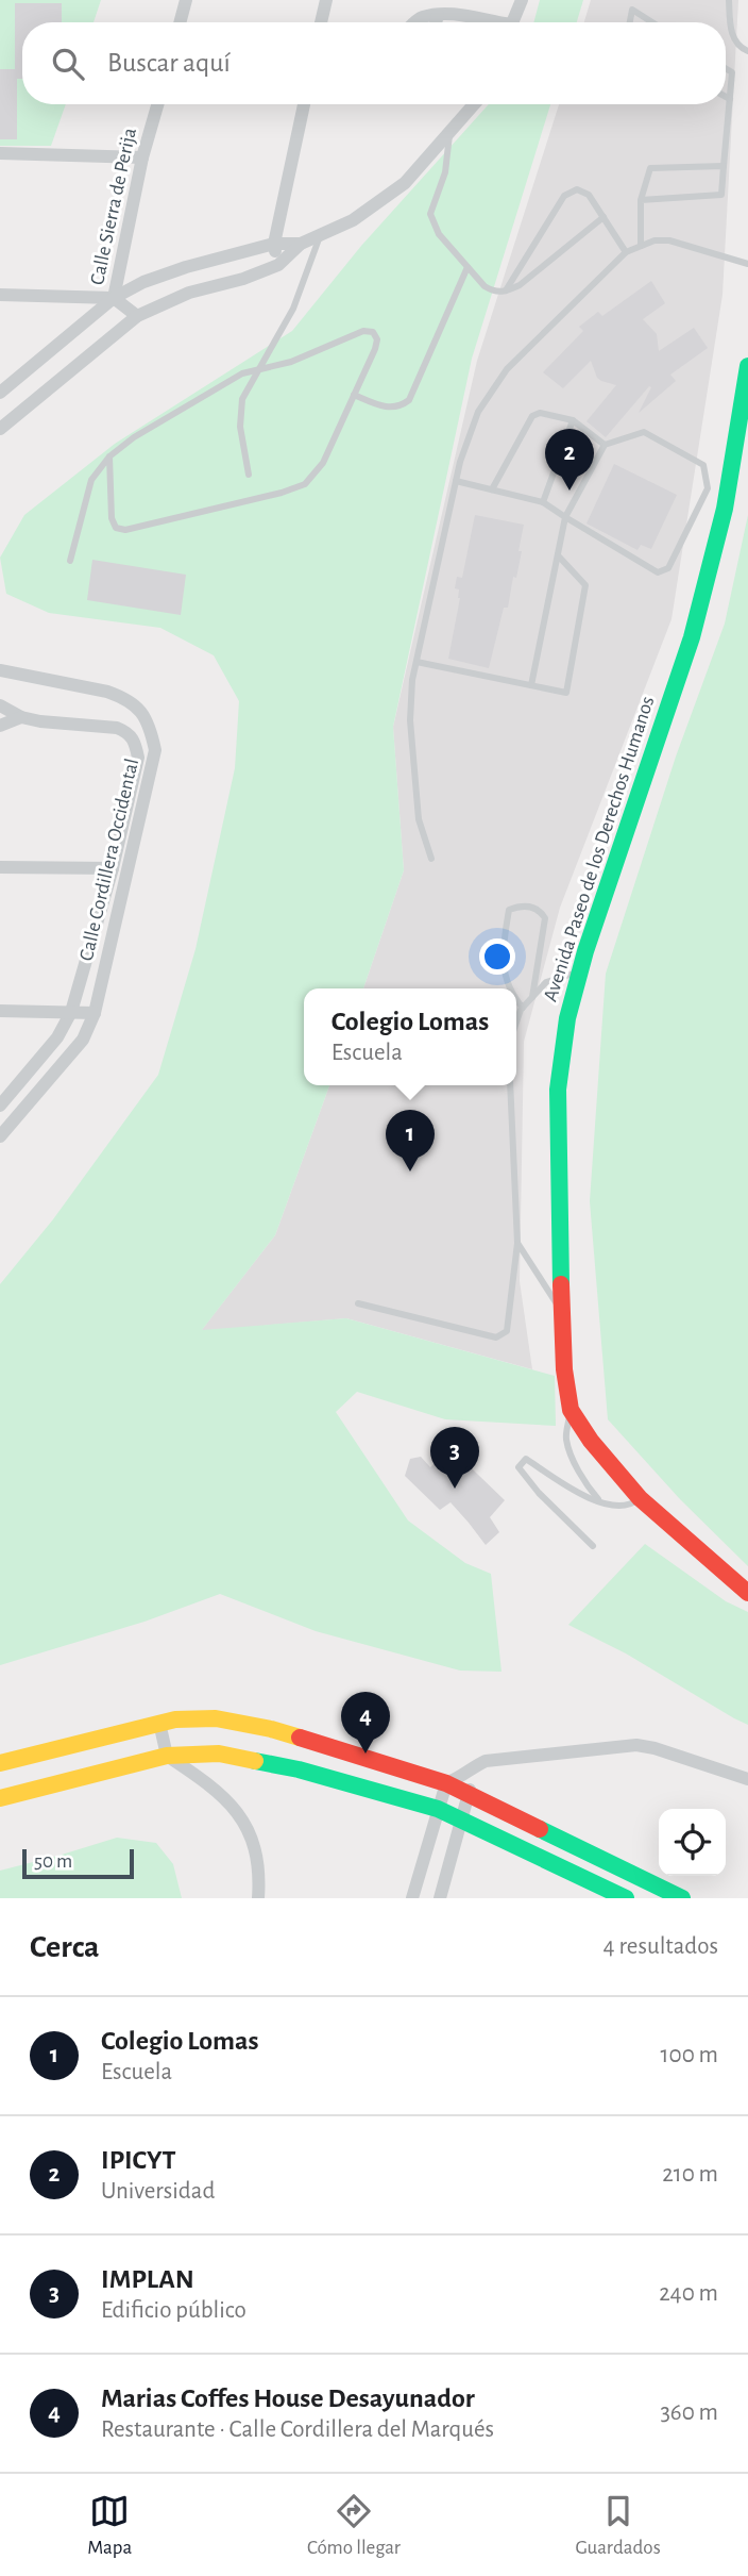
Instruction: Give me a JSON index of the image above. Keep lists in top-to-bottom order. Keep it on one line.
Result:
{"streets":{"street":["Calle Sierra de Perija","Avenida Paseo de los Derechos Humanos","Calle Cordillera Occidental"]},"scale_bar":"50 m","page":{"search":"Buscar aquí","pins":["2","1","3","4"],"popup":["Colegio Lomas","Escuela"],"scale":"50 m","heading":["Cerca","4 resultados"],"list":[{"mark":"1","name":"Colegio Lomas","note":"Escuela","value":"100 m"},{"mark":"2","name":"IPICYT","note":"Universidad","value":"210 m"},{"mark":"3","name":"IMPLAN","note":"Edificio público","value":"240 m"},{"mark":"4","name":"Marias Coffes House Desayunador","note":"Restaurante · Calle Cordillera del Marqués","value":"360 m"}],"nav":["Mapa","Cómo llegar","Guardados"]}}
